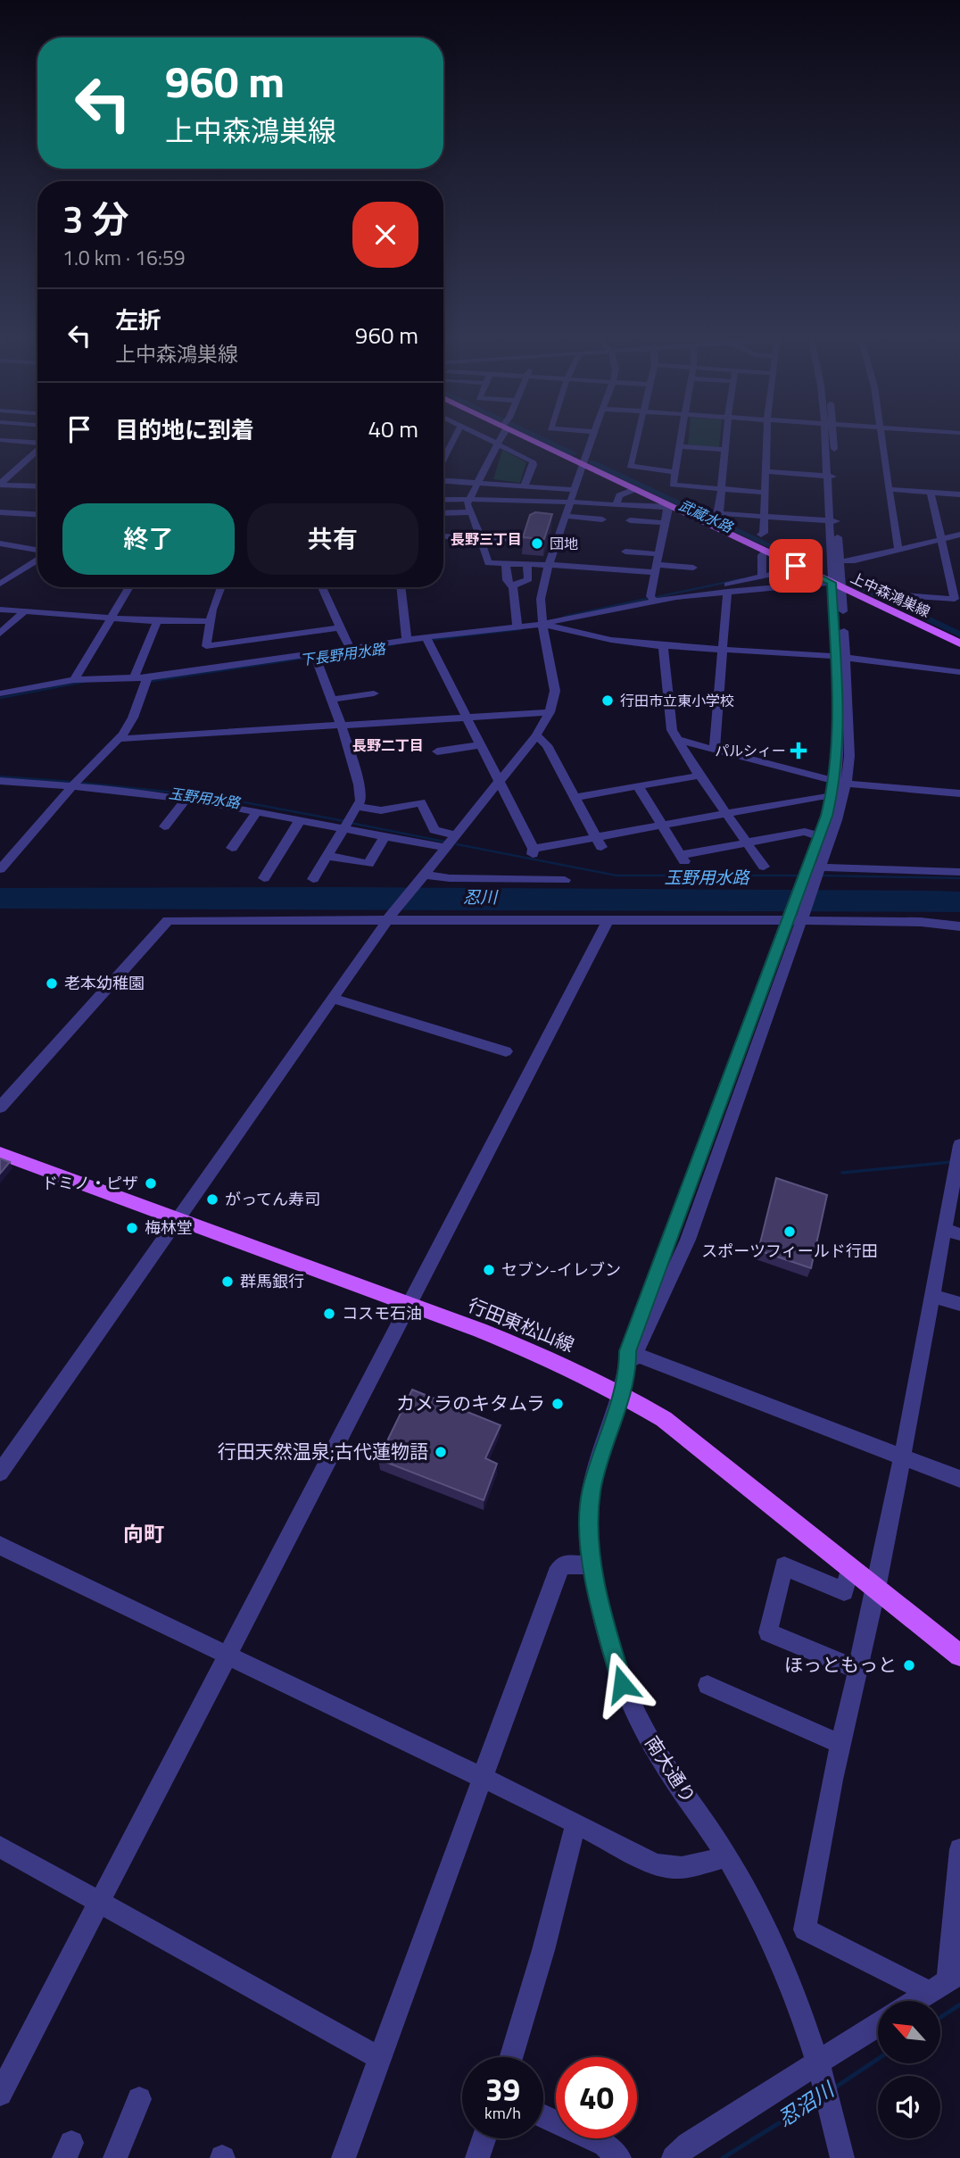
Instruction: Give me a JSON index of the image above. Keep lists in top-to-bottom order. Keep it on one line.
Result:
{"streets":{"main road":["上中森鴻巣線","行田東松山線"],"street":["南大通り"]},"crossings":[["上中森鴻巣線","南大通り"],["行田東松山線","南大通り"]],"districts":["長野三丁目","長野二丁目","向町"],"water":["武蔵水路","下長野用水路","玉野用水路","忍川","忍沼川"],"places":{"other":["団地","行田市立東小学校","老本幼稚園","ドミノ・ピザ","がってん寿司","梅林堂","スポーツフィールド行田","セブン-イレブン","群馬銀行","コスモ石油","カメラのキタムラ","行田天然温泉;古代蓮物語","ほっともっと"],"health":["パルシィー"]},"north":"top left","page":{"turn":["960 m","上中森鴻巣線"],"heading":["3 分","1.0 km · 16:59"],"list":[{"name":"左折","note":"上中森鴻巣線","value":"960 m"},{"name":"目的地に到着","value":"40 m"}],"buttons":["終了","共有"],"speed":"39 km/h","limit":"40"}}
